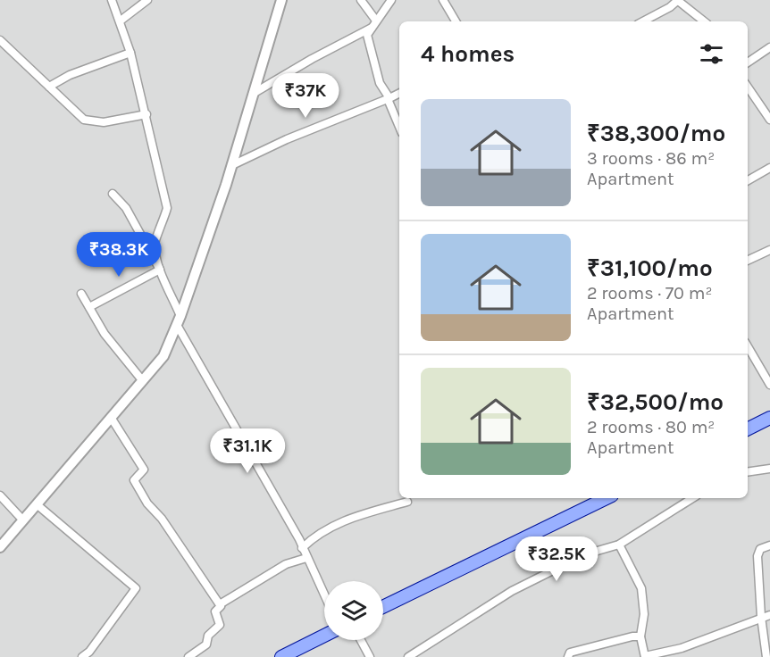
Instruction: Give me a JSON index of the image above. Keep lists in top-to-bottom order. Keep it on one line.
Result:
{"page":{"heading":"4 homes","price":["₹37K","₹38.3K","₹31.1K","₹32.5K"],"list":[{"name":"₹38,300/mo","note":"3 rooms · 86 m² · Apartment"},{"name":"₹31,100/mo","note":"2 rooms · 70 m² · Apartment"},{"name":"₹32,500/mo","note":"2 rooms · 80 m² · Apartment"}]}}
